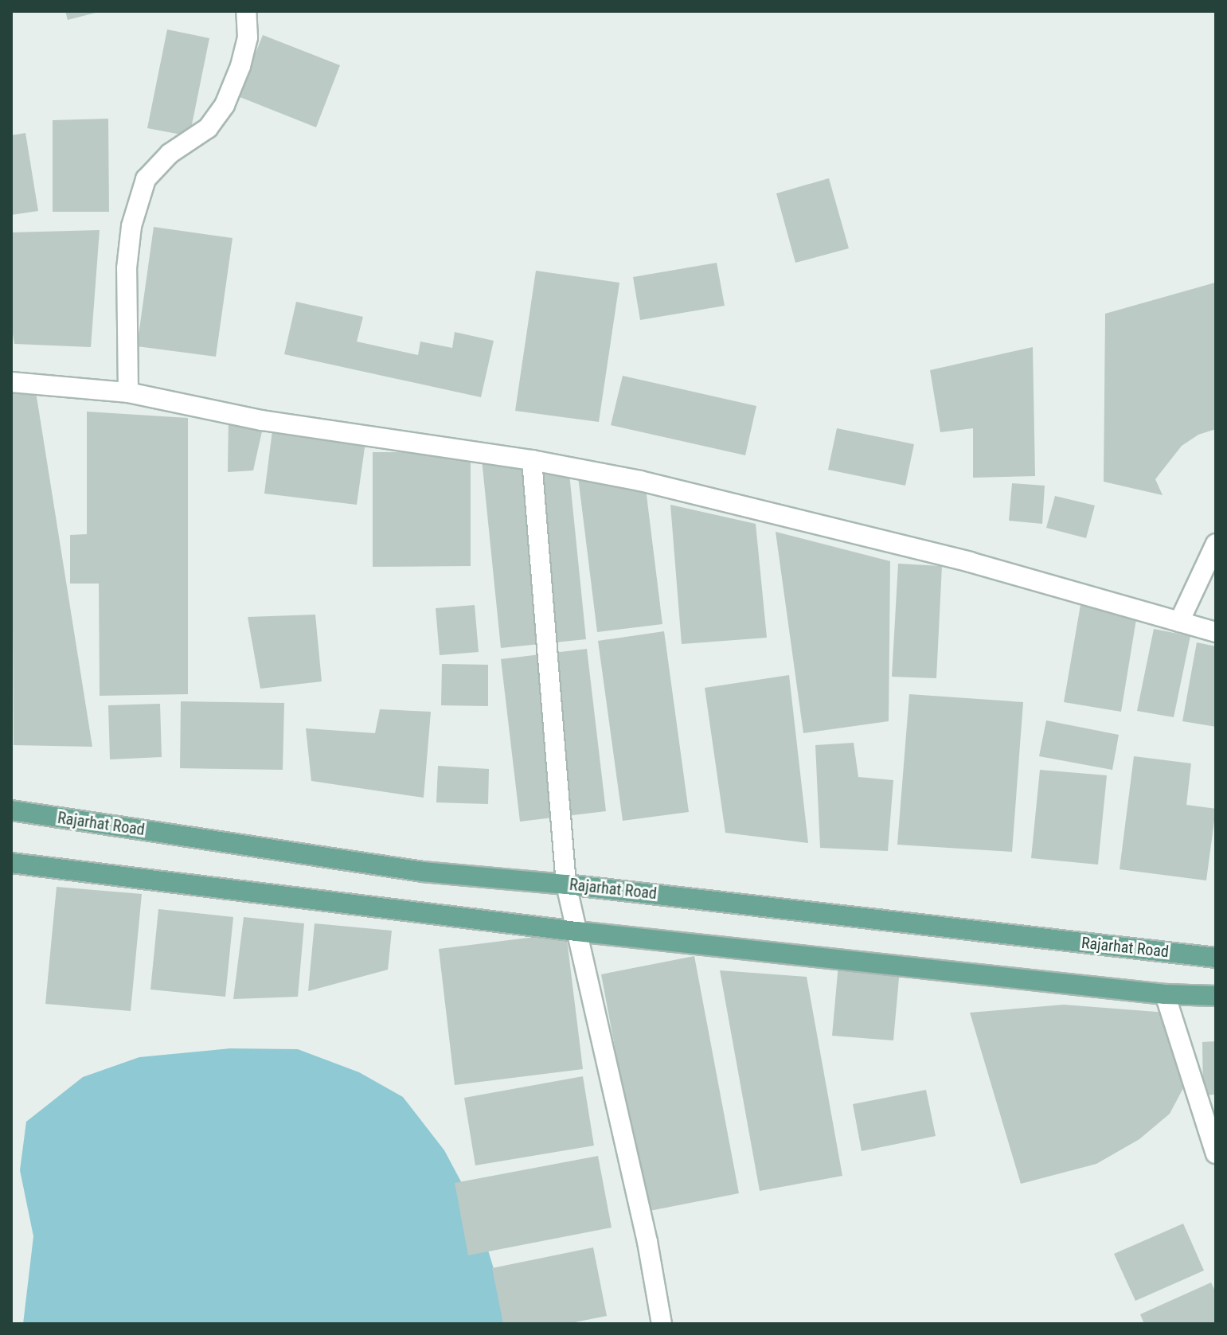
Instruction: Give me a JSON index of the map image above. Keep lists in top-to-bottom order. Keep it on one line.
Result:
{"streets":{"main road":["Rajarhat Road"]}}
